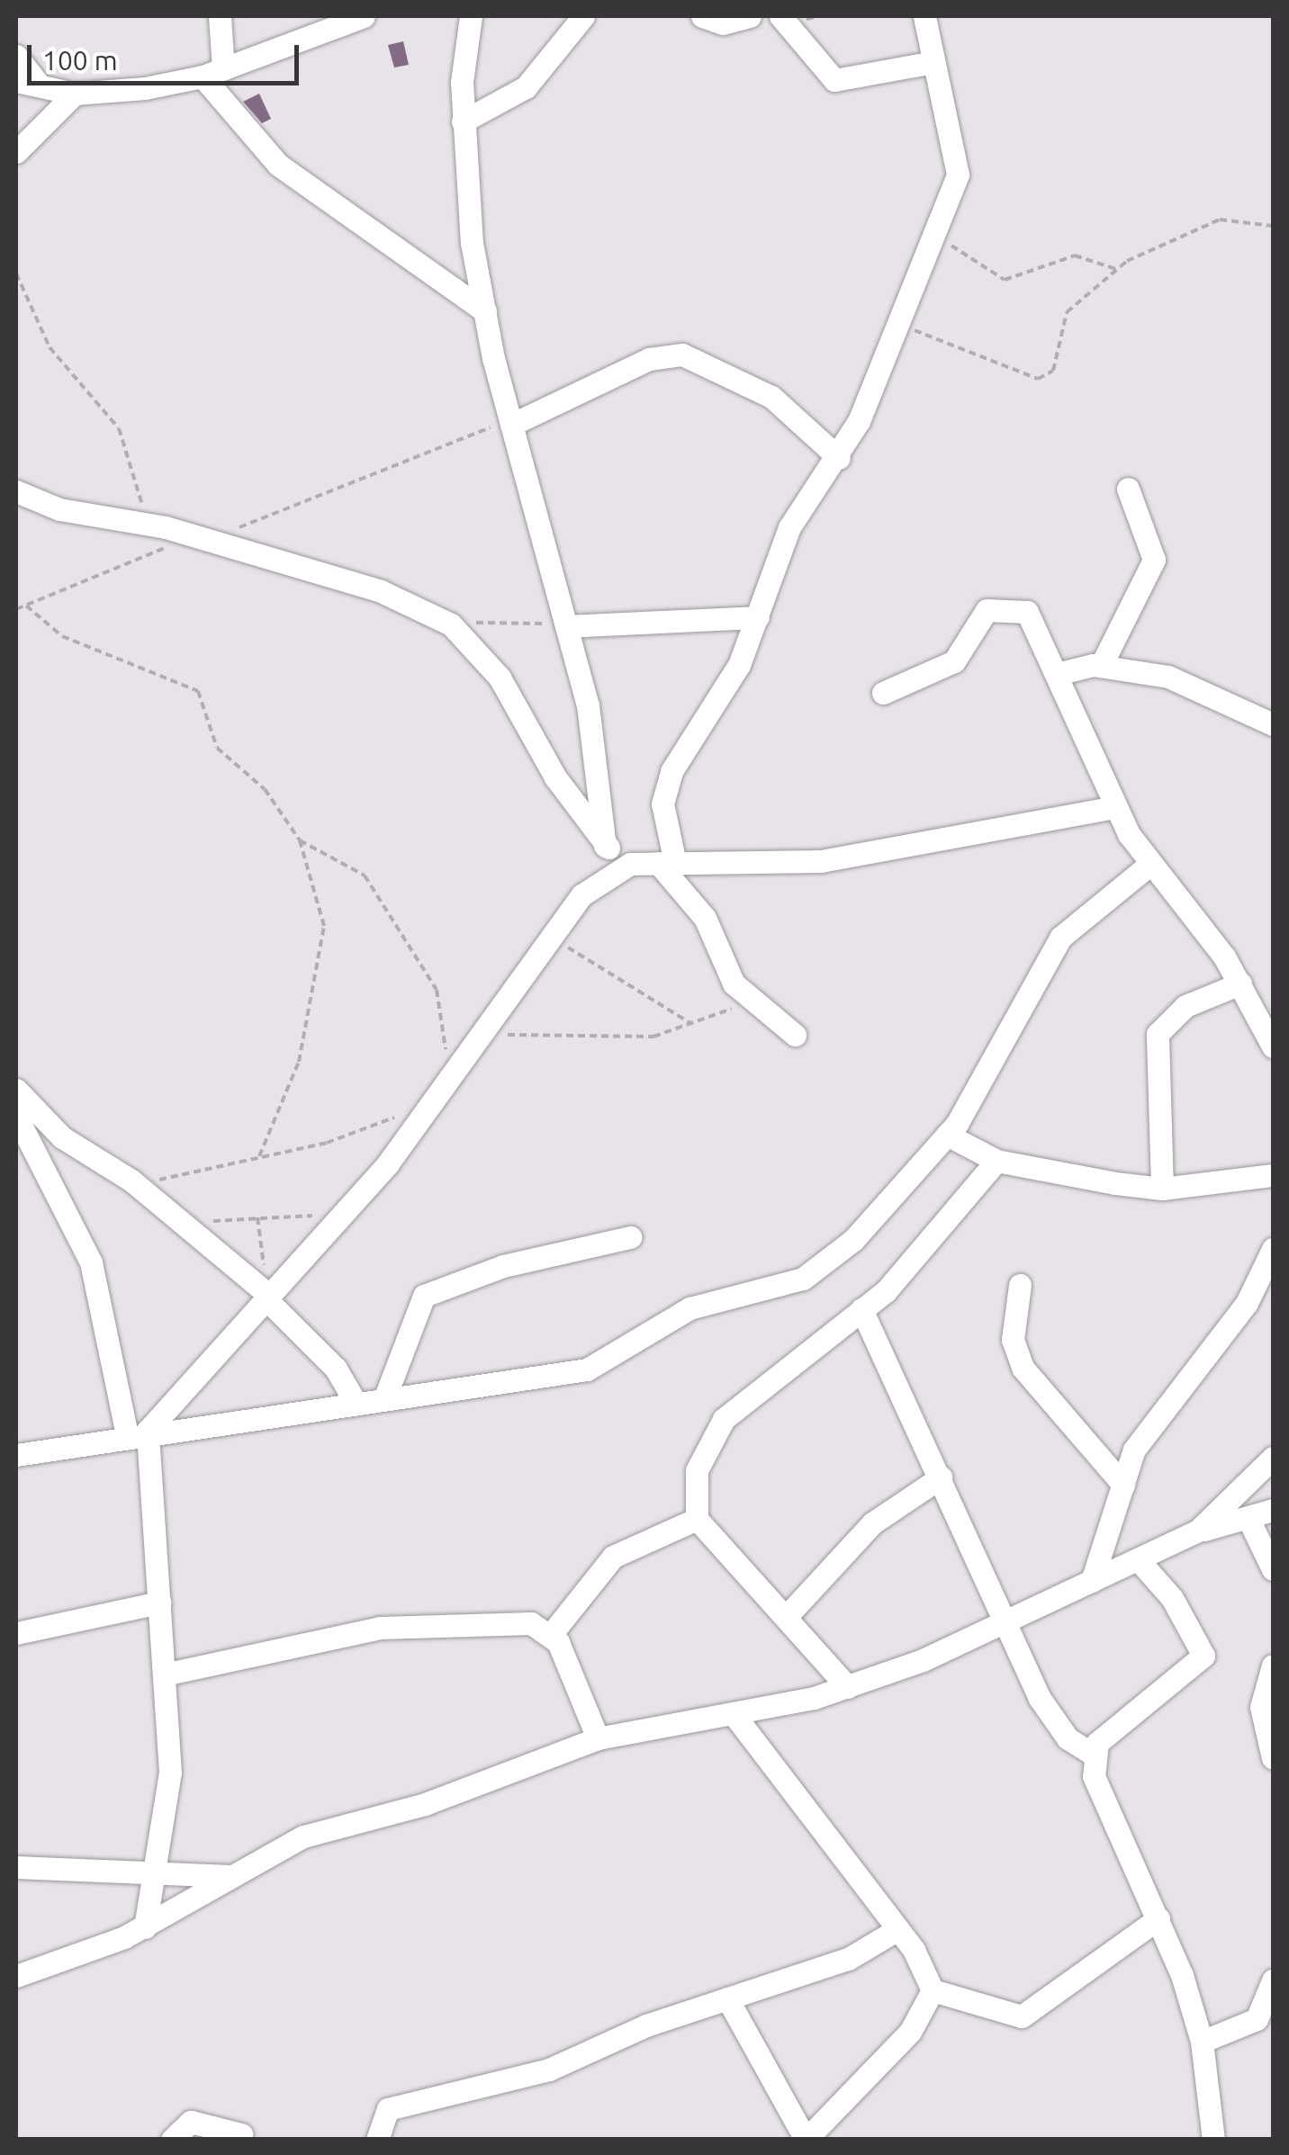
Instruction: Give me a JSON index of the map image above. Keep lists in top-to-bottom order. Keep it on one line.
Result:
{"scale_bar":"100 m"}
